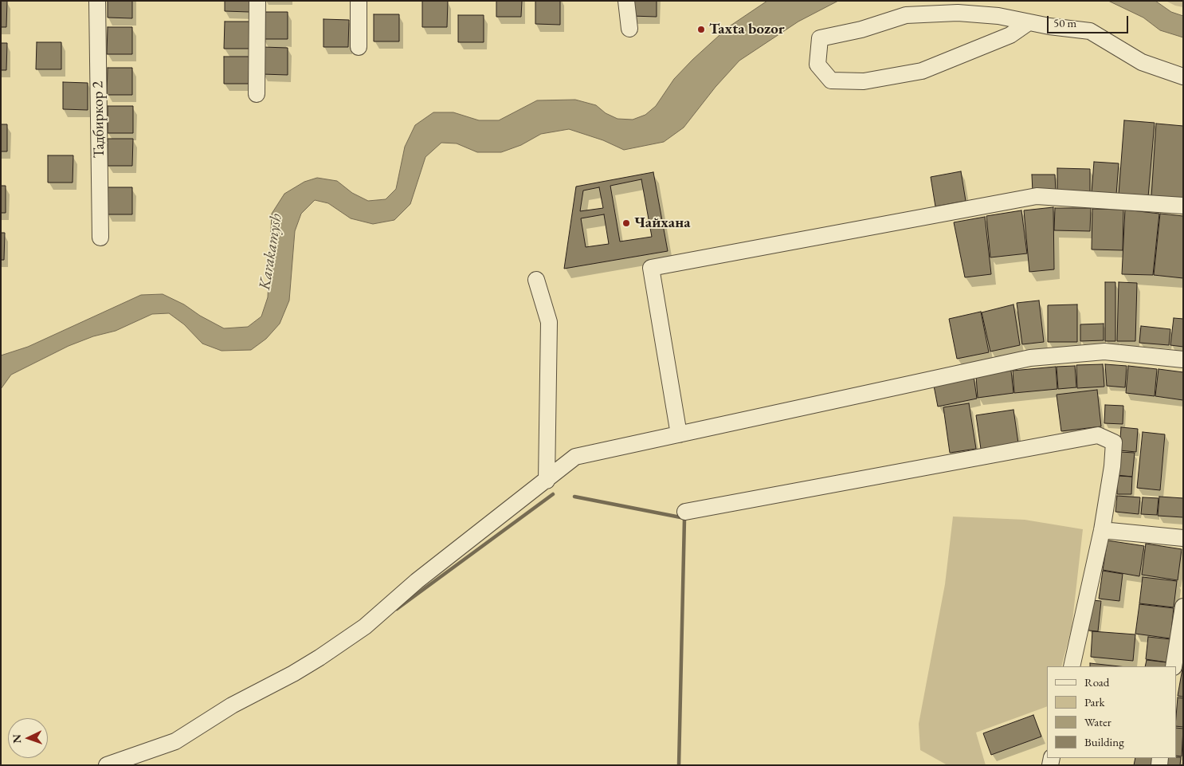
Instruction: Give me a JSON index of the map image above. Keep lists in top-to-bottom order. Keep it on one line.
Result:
{"streets":{"street":["Тадбиркор 2"]},"water":["Karakamysh"],"places":["Taxta bozor","Чайхана"],"legend":["Road","Park","Water","Building"],"scale_bar":"50 m","north":"left"}
